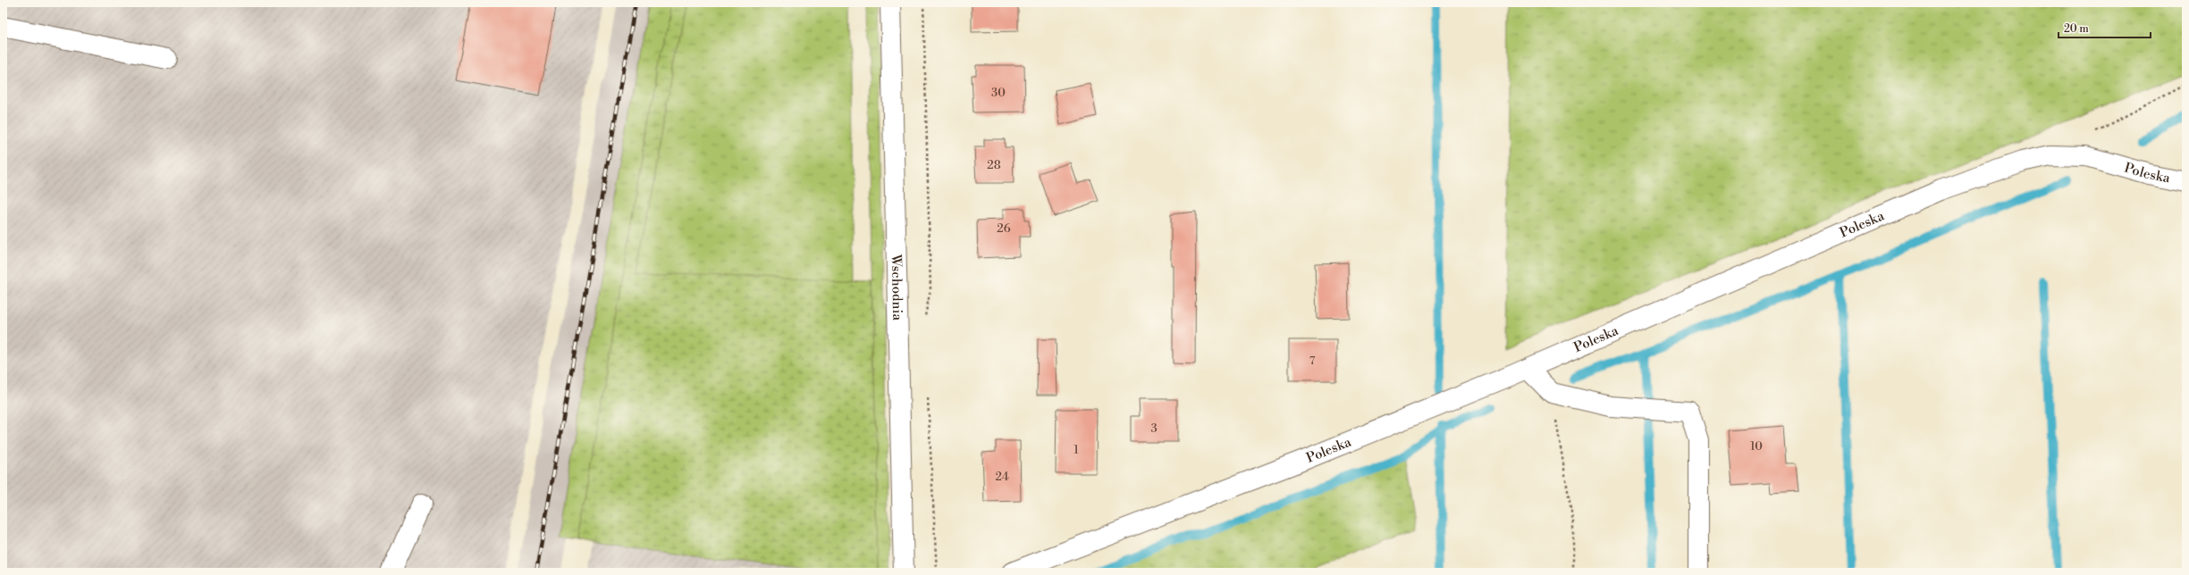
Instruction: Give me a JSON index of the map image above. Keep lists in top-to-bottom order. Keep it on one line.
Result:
{"streets":{"street":["Poleska","Wschodnia"]},"house_numbers":["30","28","26","7","3","10","1","24"],"scale_bar":"20 m"}
